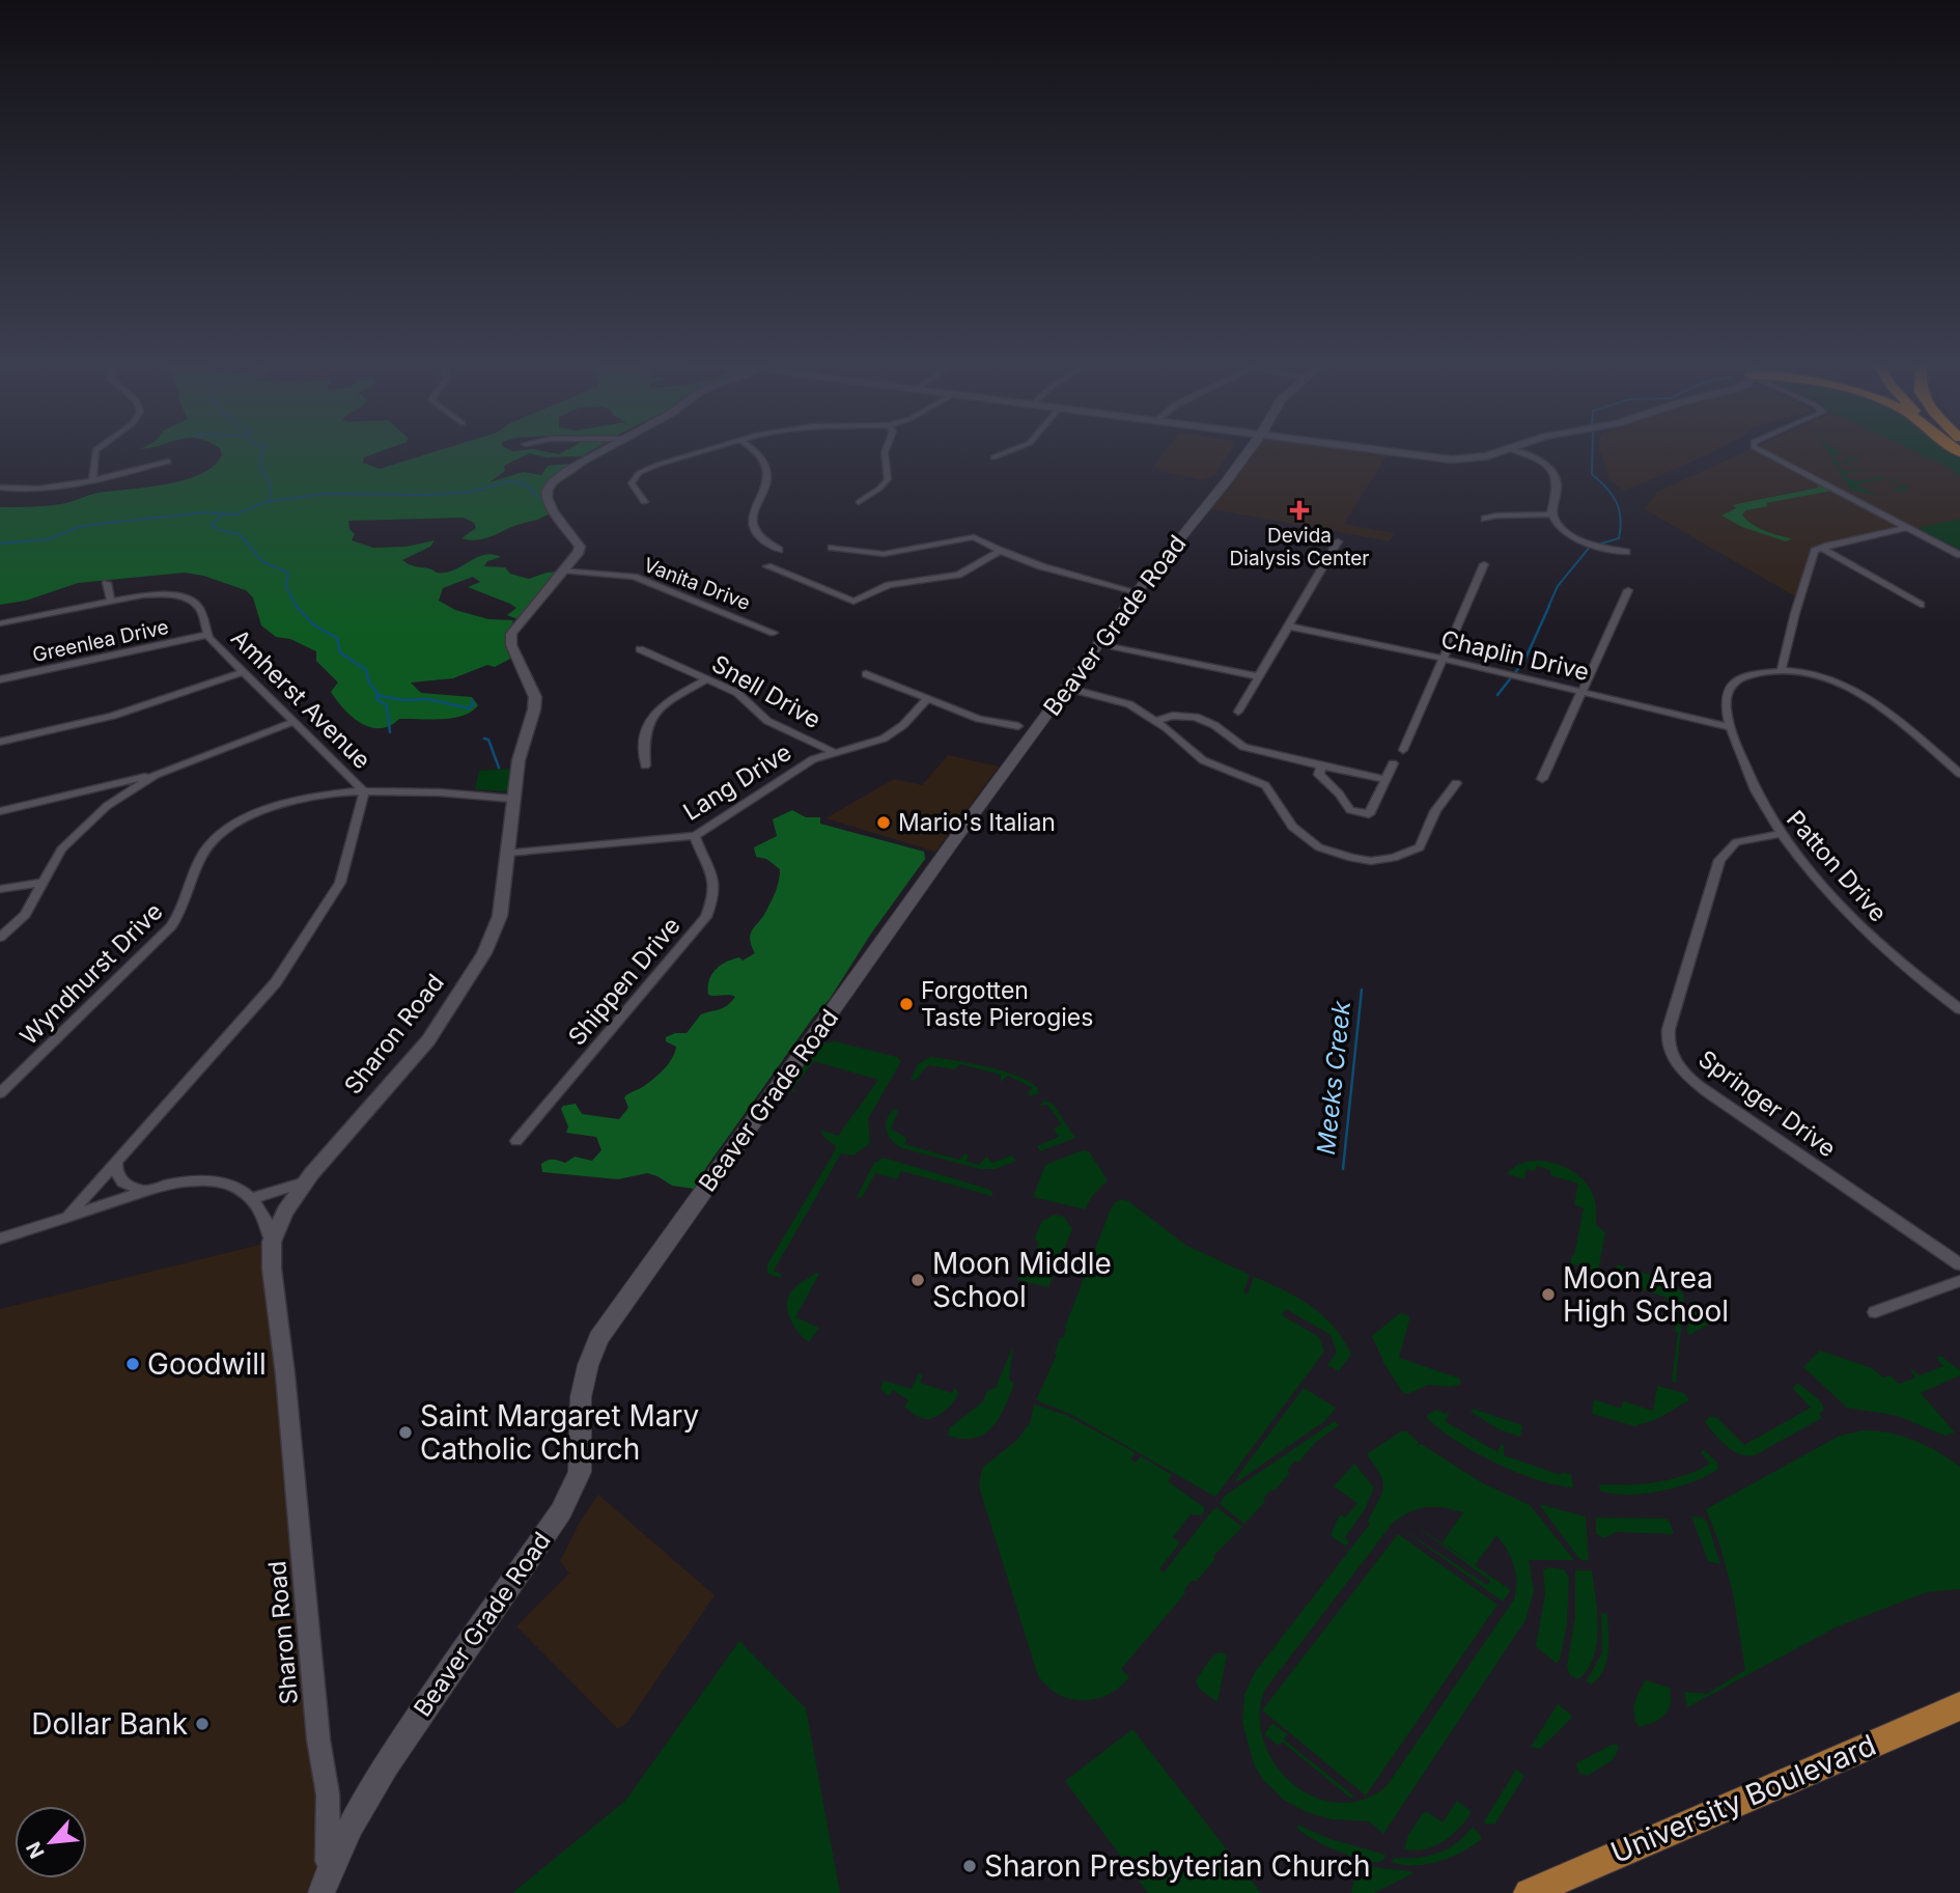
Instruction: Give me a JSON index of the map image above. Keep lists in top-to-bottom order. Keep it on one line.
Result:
{"streets":{"main road":["Beaver Grade Road","University Boulevard"],"street":["Vanita Drive","Greenlea Drive","Chaplin Drive","Snell Drive","Amherst Avenue","Lang Drive","Patton Drive","Wyndhurst Drive","Shippen Drive","Sharon Road","Springer Drive"]},"crossings":[["Vanita Drive","Sharon Road"],["Beaver Grade Road","Sharon Road"],["Greenlea Drive","Amherst Avenue"],["Chaplin Drive","Patton Drive"],["Snell Drive","Lang Drive"],["Amherst Avenue","Wyndhurst Drive"],["Lang Drive","Shippen Drive"],["Lang Drive","Sharon Road"],["Patton Drive","Springer Drive"],["Wyndhurst Drive","Sharon Road"]],"water":["Meeks Creek"],"places":{"health":["Devida Dialysis Center"],"other":["Mario's Italian","Forgotten Taste Pierogies","Moon Middle School","Moon Area High School","Goodwill","Saint Margaret Mary Catholic Church","Dollar Bank","Sharon Presbyterian Church"]},"north":"bottom left"}
